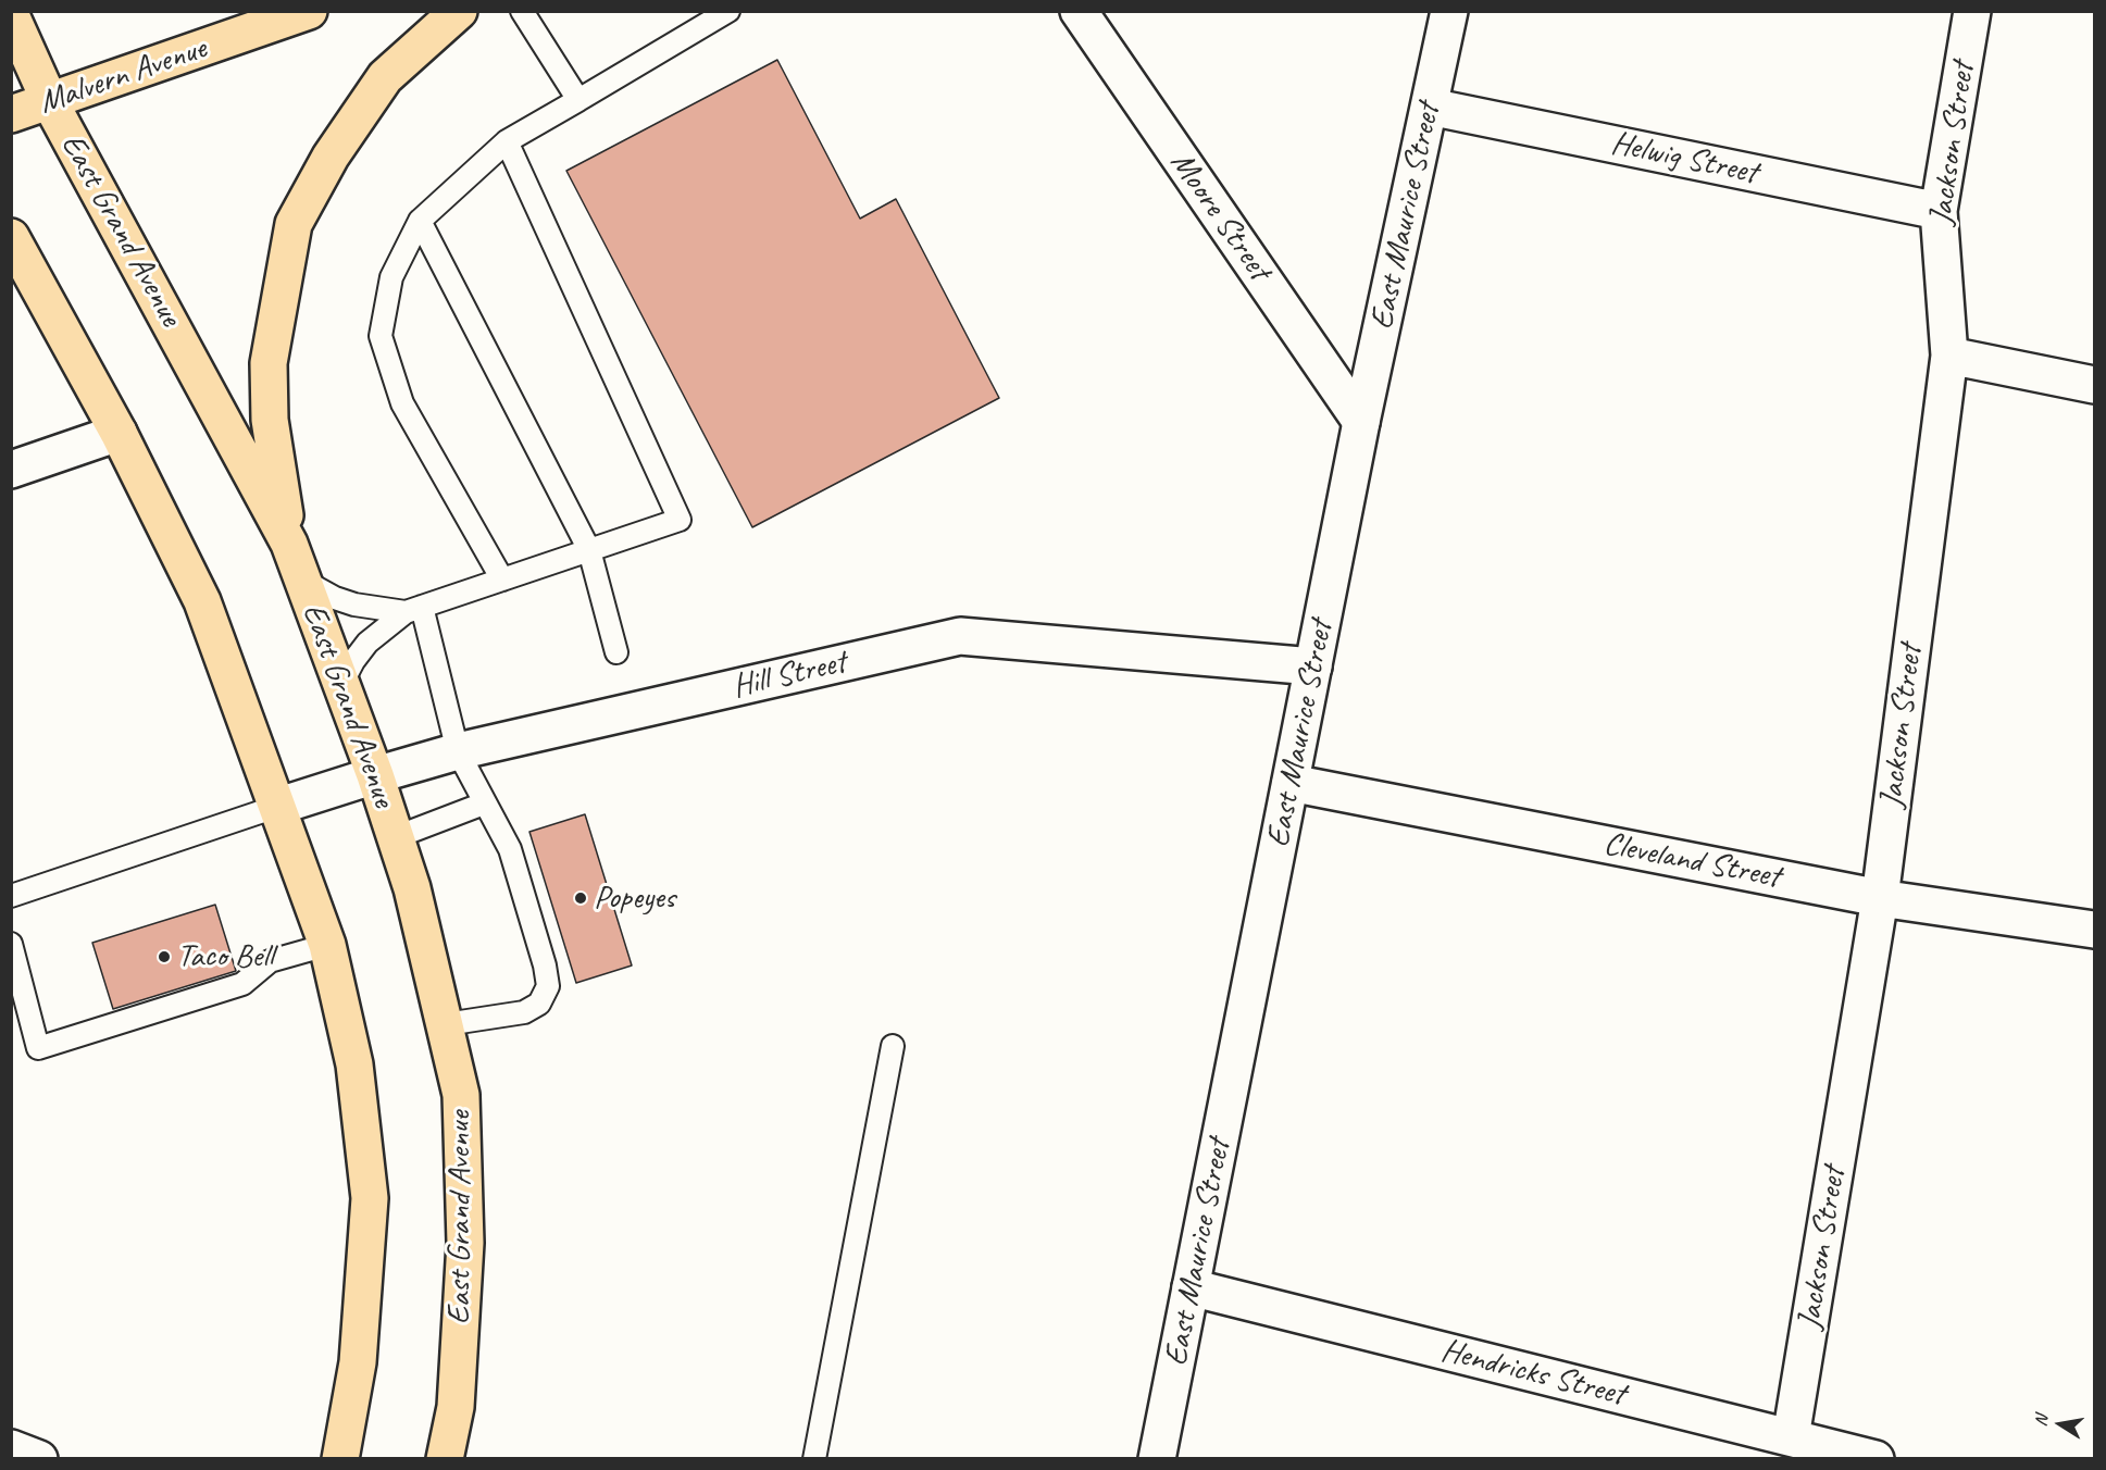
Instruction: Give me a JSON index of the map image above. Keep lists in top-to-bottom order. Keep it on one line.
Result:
{"streets":{"main road":["Malvern Avenue","East Grand Avenue"],"street":["Jackson Street","Helwig Street","Moore Street","East Maurice Street","Hill Street","Cleveland Street","Hendricks Street"]},"crossings":[["Malvern Avenue","East Grand Avenue"],["Jackson Street","Helwig Street"],["Jackson Street","Cleveland Street"],["Jackson Street","Hendricks Street"],["Helwig Street","East Maurice Street"],["Moore Street","East Maurice Street"],["East Maurice Street","Hill Street"],["East Maurice Street","Cleveland Street"],["East Maurice Street","Hendricks Street"],["East Grand Avenue","Hill Street"]],"places":["Popeyes","Taco Bell"],"north":"left"}
